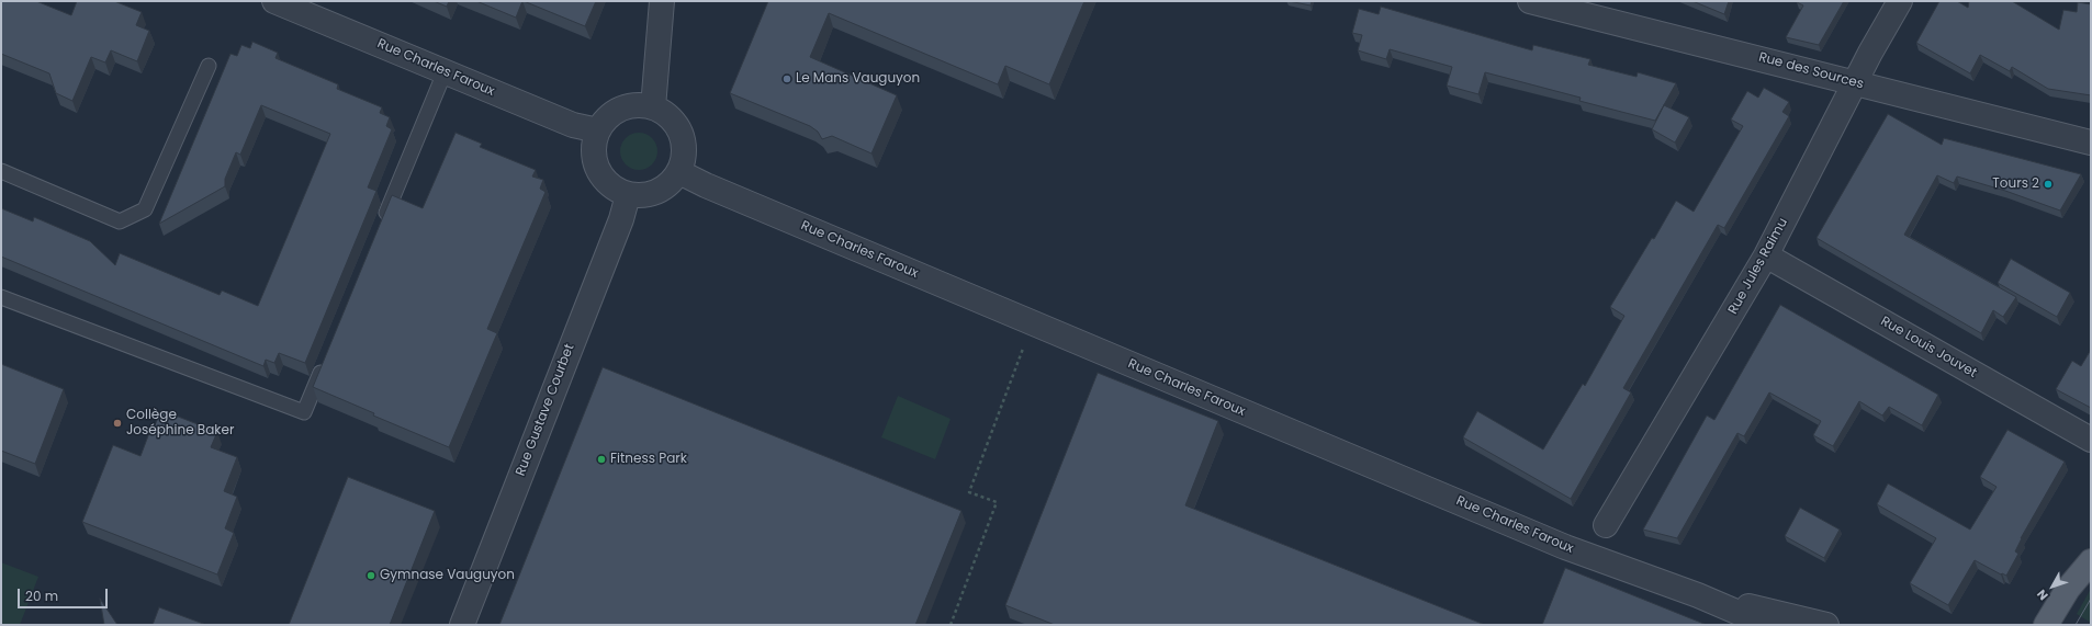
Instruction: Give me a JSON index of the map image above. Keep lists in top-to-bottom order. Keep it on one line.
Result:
{"streets":{"street":["Rue Charles Faroux","Rue des Sources","Rue Jules Raimu","Rue Louis Jouvet","Rue Gustave Courbet"]},"crossings":[["Rue Charles Faroux","Rue Gustave Courbet"],["Rue des Sources","Rue Jules Raimu"],["Rue Jules Raimu","Rue Louis Jouvet"]],"places":["Le Mans Vauguyon","Tours 2","Collège Joséphine Baker","Fitness Park","Gymnase Vauguyon"],"scale_bar":"20 m","north":"bottom left"}
